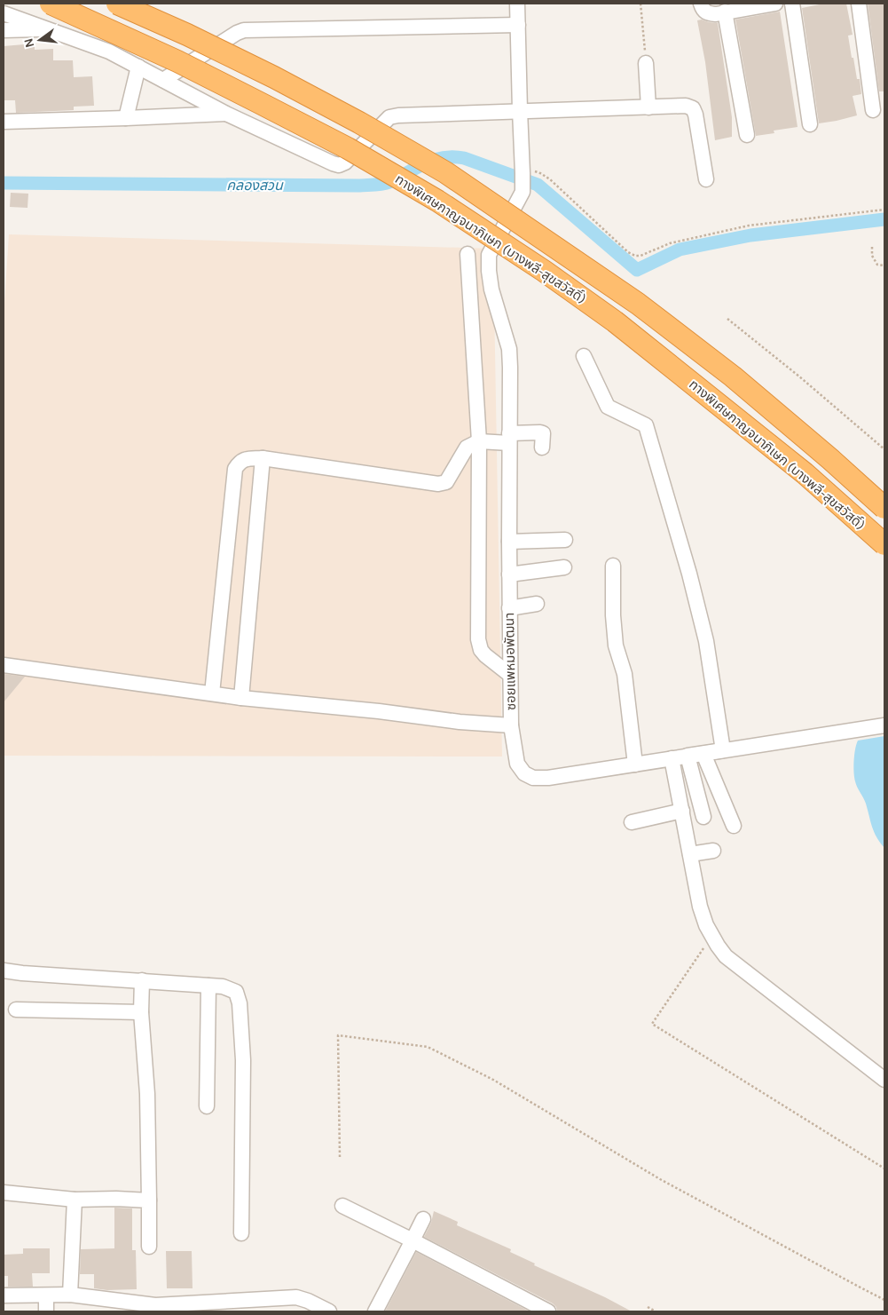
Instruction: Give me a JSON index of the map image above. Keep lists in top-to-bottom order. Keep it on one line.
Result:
{"streets":{"highway":["ทางพิเศษกาญจนาภิเษก (บางพลี-สุขสวัสดิ์)"],"street":["ซอยแพหมอพัฒนา"]},"water":["คลองสวน"],"north":"left"}
